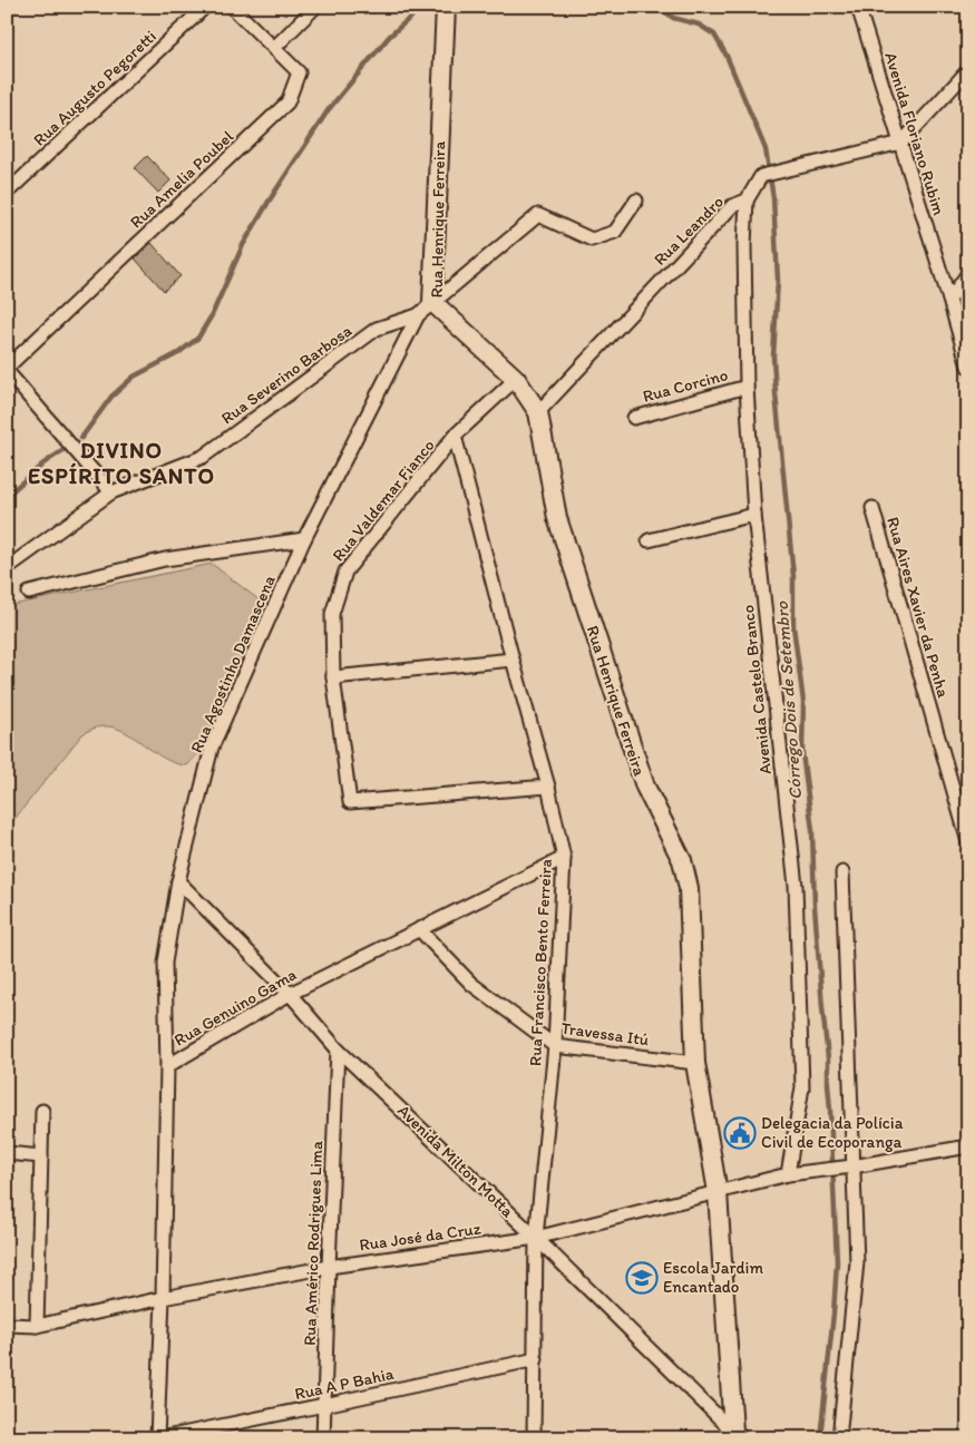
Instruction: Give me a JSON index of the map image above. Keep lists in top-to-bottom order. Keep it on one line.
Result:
{"streets":{"street":["Rua Augusto Pegoretti","Avenida Floriano Rubim","Rua Amelia Poubel","Rua Henrique Ferreira","Rua Leandro","Rua Severino Barbosa","Rua Corcino","Rua Valdemar Fianco","Rua Aires Xavier da Penha","Rua Agostinho Damascena","Avenida Castelo Branco","Rua Francisco Bento Ferreira","Rua Genuino Gama","Travessa Itú","Avenida Milton Motta","Rua José da Cruz","Rua Américo Rodrigues Lima","Rua A P Bahia"]},"crossings":[["Avenida Floriano Rubim","Rua Leandro"],["Rua Henrique Ferreira","Rua Leandro"],["Rua Henrique Ferreira","Rua Valdemar Fianco"],["Rua Henrique Ferreira","Rua Agostinho Damascena"],["Rua Henrique Ferreira","Travessa Itú"],["Rua Henrique Ferreira","Avenida Milton Motta"],["Rua Henrique Ferreira","Rua José da Cruz"],["Rua Leandro","Avenida Castelo Branco"],["Rua Severino Barbosa","Rua Agostinho Damascena"],["Rua Corcino","Avenida Castelo Branco"],["Rua Valdemar Fianco","Rua Francisco Bento Ferreira"],["Rua Agostinho Damascena","Rua Genuino Gama"],["Rua Agostinho Damascena","Avenida Milton Motta"],["Avenida Castelo Branco","Rua José da Cruz"],["Rua Francisco Bento Ferreira","Rua Genuino Gama"],["Rua Francisco Bento Ferreira","Travessa Itú"],["Rua Francisco Bento Ferreira","Avenida Milton Motta"],["Rua Francisco Bento Ferreira","Rua José da Cruz"],["Rua Francisco Bento Ferreira","Rua A P Bahia"],["Rua Genuino Gama","Travessa Itú"],["Rua Genuino Gama","Avenida Milton Motta"],["Rua Genuino Gama","Rua José da Cruz"],["Rua Genuino Gama","Rua A P Bahia"],["Avenida Milton Motta","Rua José da Cruz"],["Avenida Milton Motta","Rua Américo Rodrigues Lima"],["Rua José da Cruz","Rua Américo Rodrigues Lima"],["Rua Américo Rodrigues Lima","Rua A P Bahia"]],"districts":["DIVINO ESPÍRITO SANTO"],"water":["Córrego Dois de Setembro"],"places":{"public building":["Delegacia da Polícia Civil de Ecoporanga"],"school or university":["Escola Jardim Encantado"]}}
